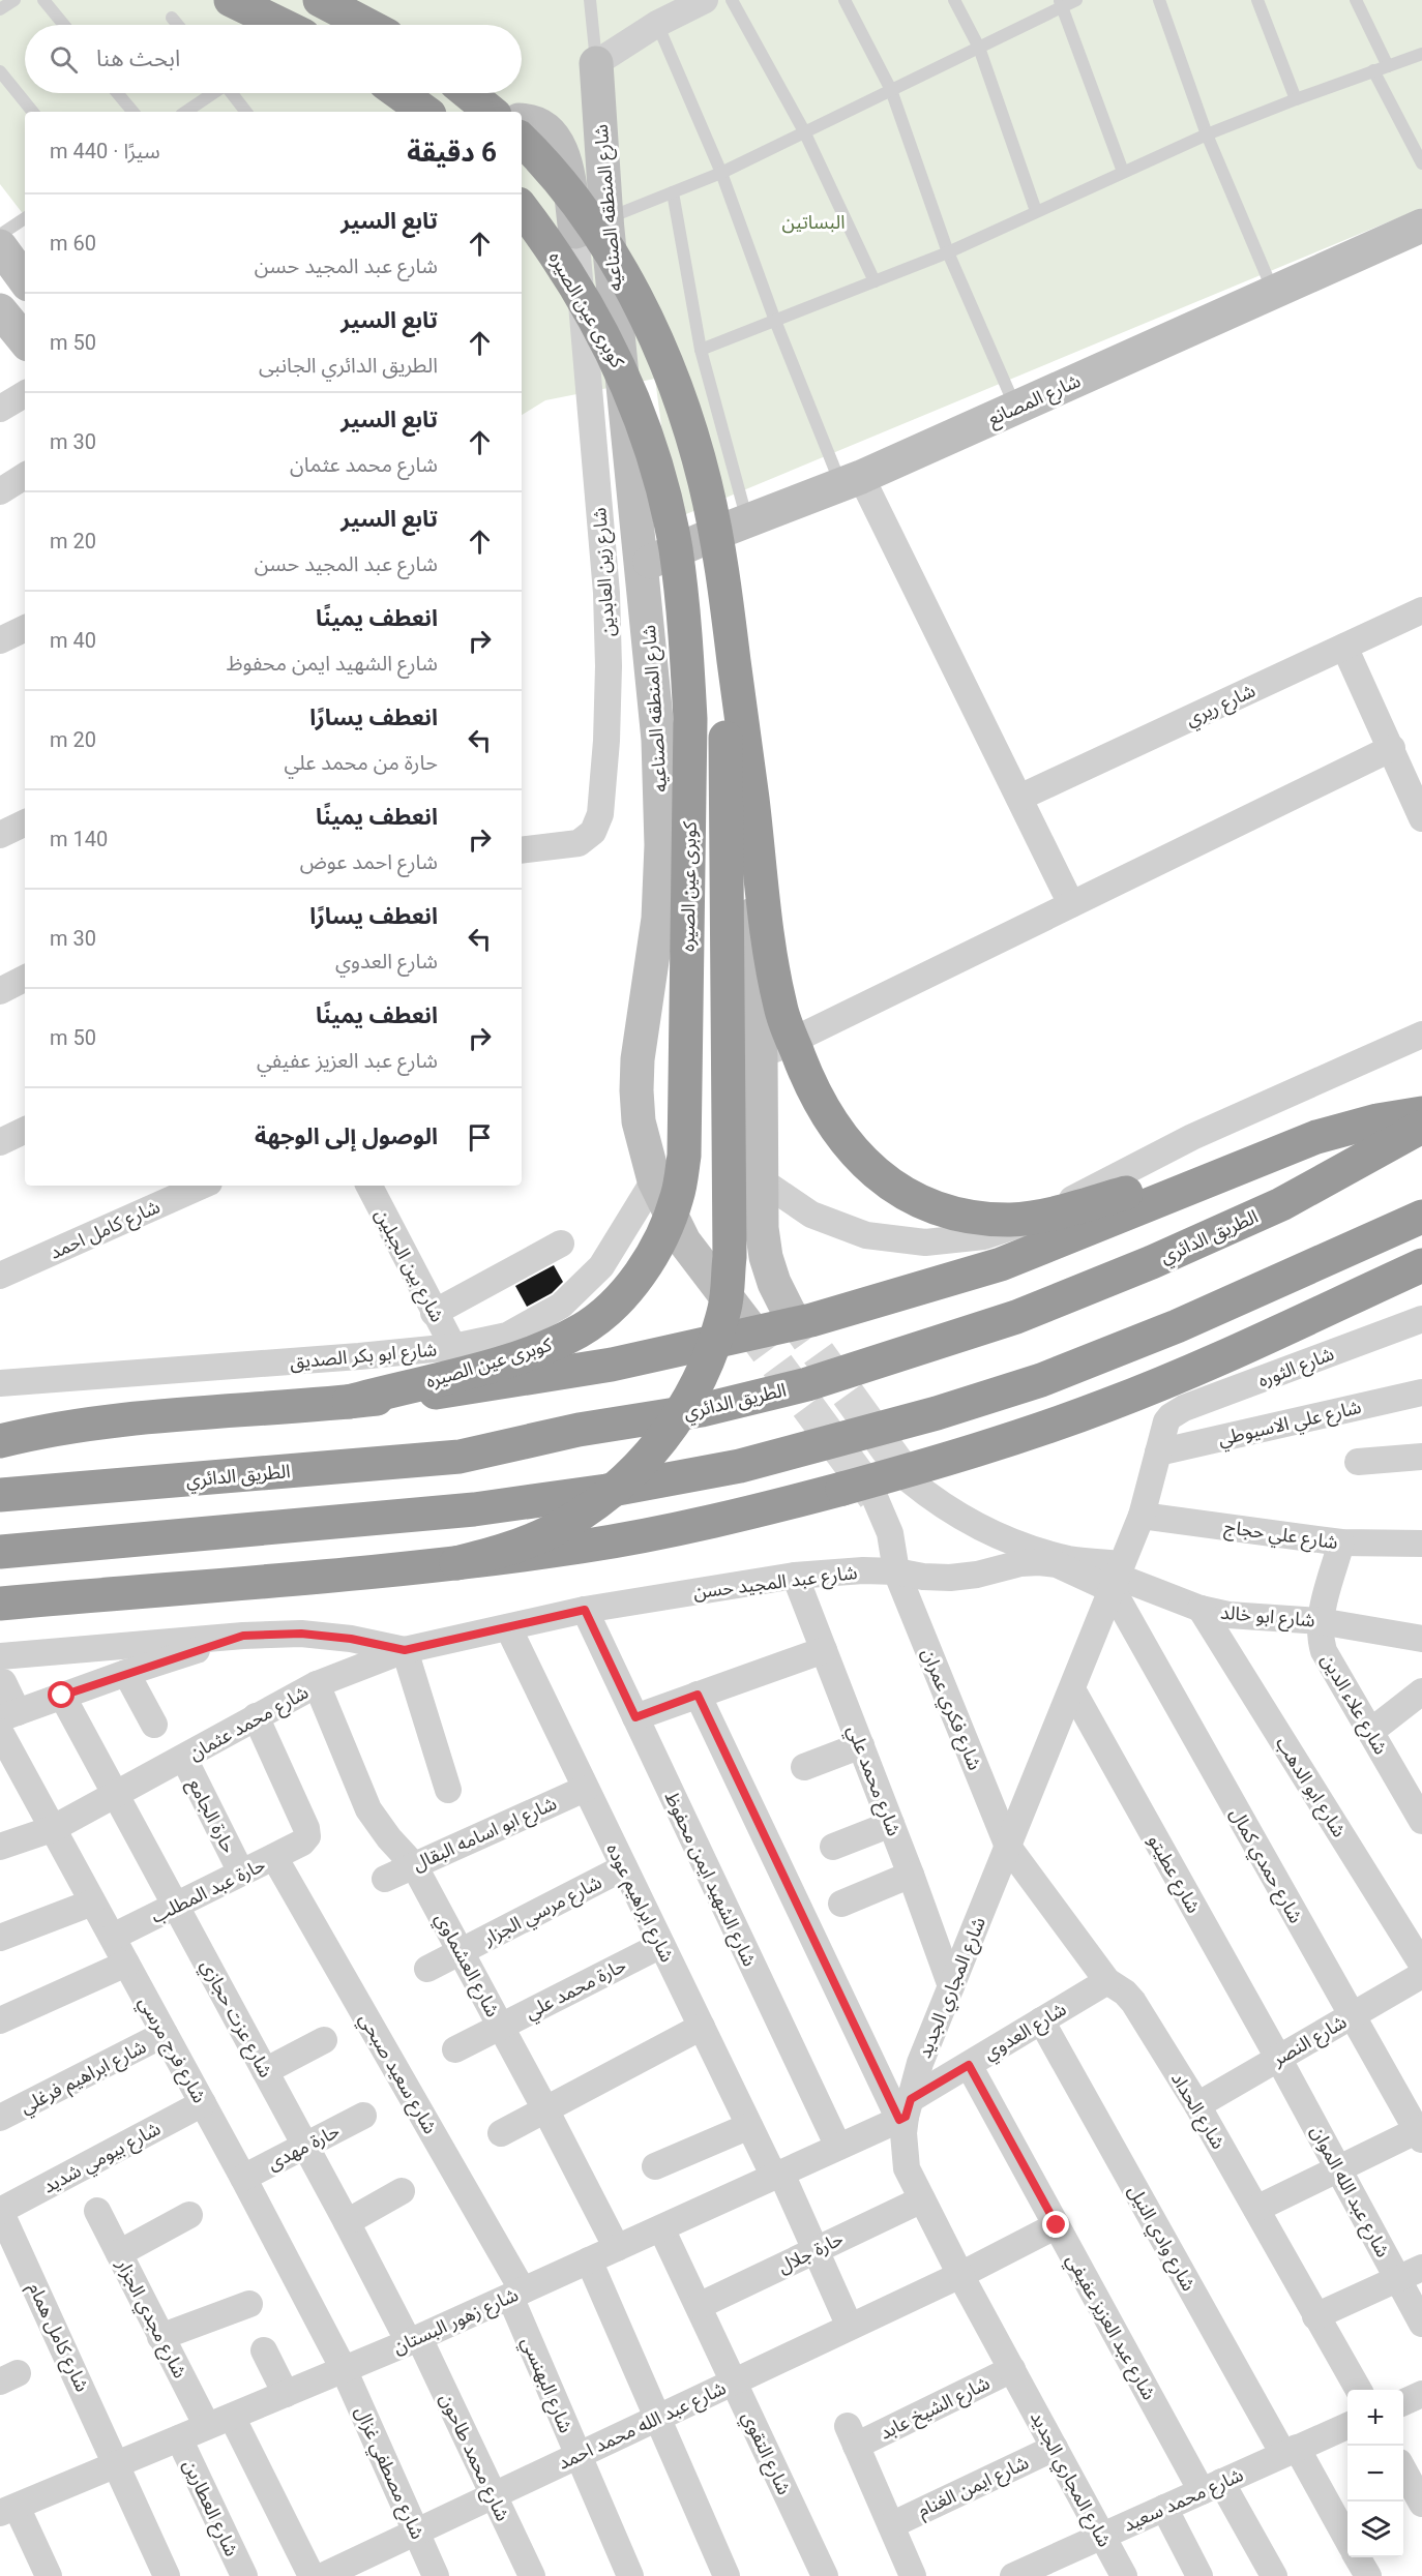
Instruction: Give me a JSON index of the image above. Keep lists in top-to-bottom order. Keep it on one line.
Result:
{"streets":{"highway":["كوبرى عين الصيره","الطريق الدائري"],"street":["شارع المنطقه الصناعيه","شارع المصانع","شارع زين العابدين","شارع ريري","شارع كامل احمد","شارع بين الجبلين","شارع ابو بكر الصديق","شارع الثوره","شارع علي الاسيوطي","شارع علي حجاج","شارع عبد المجيد حسن","شارع ابو خالد","شارع علاء الدين","شارع فكري عمران","شارع محمد عثمان","شارع محمد علي","شارع ابو الدهب","حارة الجامع","شارع ابو اسامه البقال","شارع حمدي كمال","شارع عطيتو","شارع الشهيد ايمن محفوظ","حارة عبد المطلب","شارع ابراهيم عوده","شارع مرسي الجزار","شارع العشماوي","شارع المجاري الجديد","حارة محمد علي","شارع عزت حجازي","شارع العدوي","شارع النصر","شارع فرج مرسي","شارع سعيد صبحي","شارع ابراهيم فرغلي","شارع الحداد","حارة مهدى","شارع بيومي شديد","شارع عبد الله الموان","شارع وادي النيل","حارة جلال","شارع مجدي الجزار","شارع زهور البستان","شارع عبد العزيز عفيفي","شارع كامل همام","شارع البهنسي","شارع الشيخ عابد","شارع عبد الله محمد احمد","شارع التقوي","شارع محمد طاحون","شارع مصطفي غزال","شارع ايمن الغنام","شارع محمد سعيد","شارع العطارين"]},"crossings":[["شارع المنطقه الصناعيه","شارع المصانع"],["شارع المنطقه الصناعيه","شارع زين العابدين"],["شارع المنطقه الصناعيه","شارع ابو بكر الصديق"],["شارع بين الجبلين","شارع ابو بكر الصديق"],["شارع الثوره","شارع المجاري الجديد"],["شارع علي الاسيوطي","شارع المجاري الجديد"],["شارع علي حجاج","شارع علاء الدين"],["شارع علي حجاج","شارع المجاري الجديد"],["شارع عبد المجيد حسن","شارع ابو خالد"],["شارع عبد المجيد حسن","شارع فكري عمران"],["شارع عبد المجيد حسن","شارع محمد عثمان"],["شارع عبد المجيد حسن","شارع محمد علي"],["شارع عبد المجيد حسن","شارع حمدي كمال"],["شارع عبد المجيد حسن","شارع الشهيد ايمن محفوظ"],["شارع عبد المجيد حسن","شارع ابراهيم عوده"],["شارع عبد المجيد حسن","شارع المجاري الجديد"],["شارع ابو خالد","شارع علاء الدين"],["شارع ابو خالد","شارع ابو الدهب"],["شارع ابو خالد","شارع حمدي كمال"],["شارع ابو خالد","شارع المجاري الجديد"],["شارع فكري عمران","شارع المجاري الجديد"],["شارع فكري عمران","شارع الحداد"],["شارع محمد عثمان","حارة الجامع"],["شارع محمد عثمان","حارة عبد المطلب"],["شارع محمد عثمان","شارع ابراهيم عوده"],["شارع محمد عثمان","شارع العشماوي"],["شارع محمد عثمان","شارع عزت حجازي"],["شارع محمد عثمان","شارع فرج مرسي"],["شارع محمد علي","شارع المجاري الجديد"],["حارة الجامع","حارة عبد المطلب"],["شارع ابو اسامه البقال","شارع ابراهيم عوده"],["شارع ابو اسامه البقال","شارع العشماوي"],["شارع حمدي كمال","شارع المجاري الجديد"],["شارع حمدي كمال","شارع النصر"],["شارع عطيتو","شارع المجاري الجديد"],["شارع عطيتو","شارع النصر"],["شارع عطيتو","شارع عبد الله الموان"],["شارع الشهيد ايمن محفوظ","شارع زهور البستان"],["حارة عبد المطلب","شارع عزت حجازي"],["حارة عبد المطلب","شارع فرج مرسي"],["حارة عبد المطلب","شارع سعيد صبحي"],["شارع ابراهيم عوده","شارع مرسي الجزار"],["شارع ابراهيم عوده","حارة محمد علي"],["شارع ابراهيم عوده","حارة جلال"],["شارع ابراهيم عوده","شارع زهور البستان"],["شارع ابراهيم عوده","شارع عبد الله محمد احمد"],["شارع مرسي الجزار","شارع العشماوي"],["شارع العشماوي","حارة محمد علي"],["شارع العشماوي","شارع زهور البستان"],["شارع المجاري الجديد","شارع العدوي"],["شارع المجاري الجديد","شارع الحداد"],["شارع المجاري الجديد","حارة جلال"],["شارع المجاري الجديد","شارع زهور البستان"],["شارع المجاري الجديد","شارع الشيخ عابد"],["شارع المجاري الجديد","شارع عبد الله محمد احمد"],["شارع المجاري الجديد","شارع ايمن الغنام"],["شارع المجاري الجديد","شارع محمد سعيد"],["شارع عزت حجازي","حارة مهدى"],["شارع عزت حجازي","شارع زهور البستان"],["شارع عزت حجازي","شارع محمد طاحون"],["شارع العدوي","شارع الحداد"],["شارع العدوي","شارع وادي النيل"],["شارع العدوي","شارع زهور البستان"],["شارع العدوي","شارع عبد العزيز عفيفي"],["شارع النصر","شارع الحداد"],["شارع النصر","شارع عبد الله الموان"],["شارع فرج مرسي","شارع ابراهيم فرغلي"],["شارع فرج مرسي","حارة مهدى"],["شارع فرج مرسي","شارع بيومي شديد"],["شارع فرج مرسي","شارع زهور البستان"],["شارع فرج مرسي","شارع مصطفي غزال"],["شارع سعيد صبحي","شارع زهور البستان"],["شارع سعيد صبحي","شارع البهنسي"],["شارع بيومي شديد","شارع كامل همام"],["شارع وادي النيل","شارع محمد سعيد"],["حارة جلال","شارع التقوي"],["شارع مجدي الجزار","شارع زهور البستان"],["شارع زهور البستان","شارع كامل همام"],["شارع زهور البستان","شارع البهنسي"],["شارع زهور البستان","شارع التقوي"],["شارع زهور البستان","شارع محمد طاحون"],["شارع زهور البستان","شارع مصطفي غزال"],["شارع زهور البستان","شارع العطارين"],["شارع عبد العزيز عفيفي","شارع عبد الله محمد احمد"],["شارع عبد العزيز عفيفي","شارع محمد سعيد"],["شارع البهنسي","شارع عبد الله محمد احمد"],["شارع الشيخ عابد","شارع ايمن الغنام"],["شارع عبد الله محمد احمد","شارع التقوي"],["شارع عبد الله محمد احمد","شارع محمد طاحون"],["شارع عبد الله محمد احمد","شارع مصطفي غزال"]],"parks":["البساتين"],"page":{"search":"ابحث هنا","heading":["6 دقيقة","سيرًا · 440 m"],"list":[["تابع السير","شارع عبد المجيد حسن","60 m"],["تابع السير","الطريق الدائري الجانبى","50 m"],["تابع السير","شارع محمد عثمان","30 m"],["تابع السير","شارع عبد المجيد حسن","20 m"],["انعطف يمينًا","شارع الشهيد ايمن محفوظ","40 m"],["انعطف يسارًا","حارة من محمد علي","20 m"],["انعطف يمينًا","شارع احمد عوض","140 m"],["انعطف يسارًا","شارع العدوي","30 m"],["انعطف يمينًا","شارع عبد العزيز عفيفي","50 m"],"الوصول إلى الوجهة"],"map_buttons":["+","−"]}}
